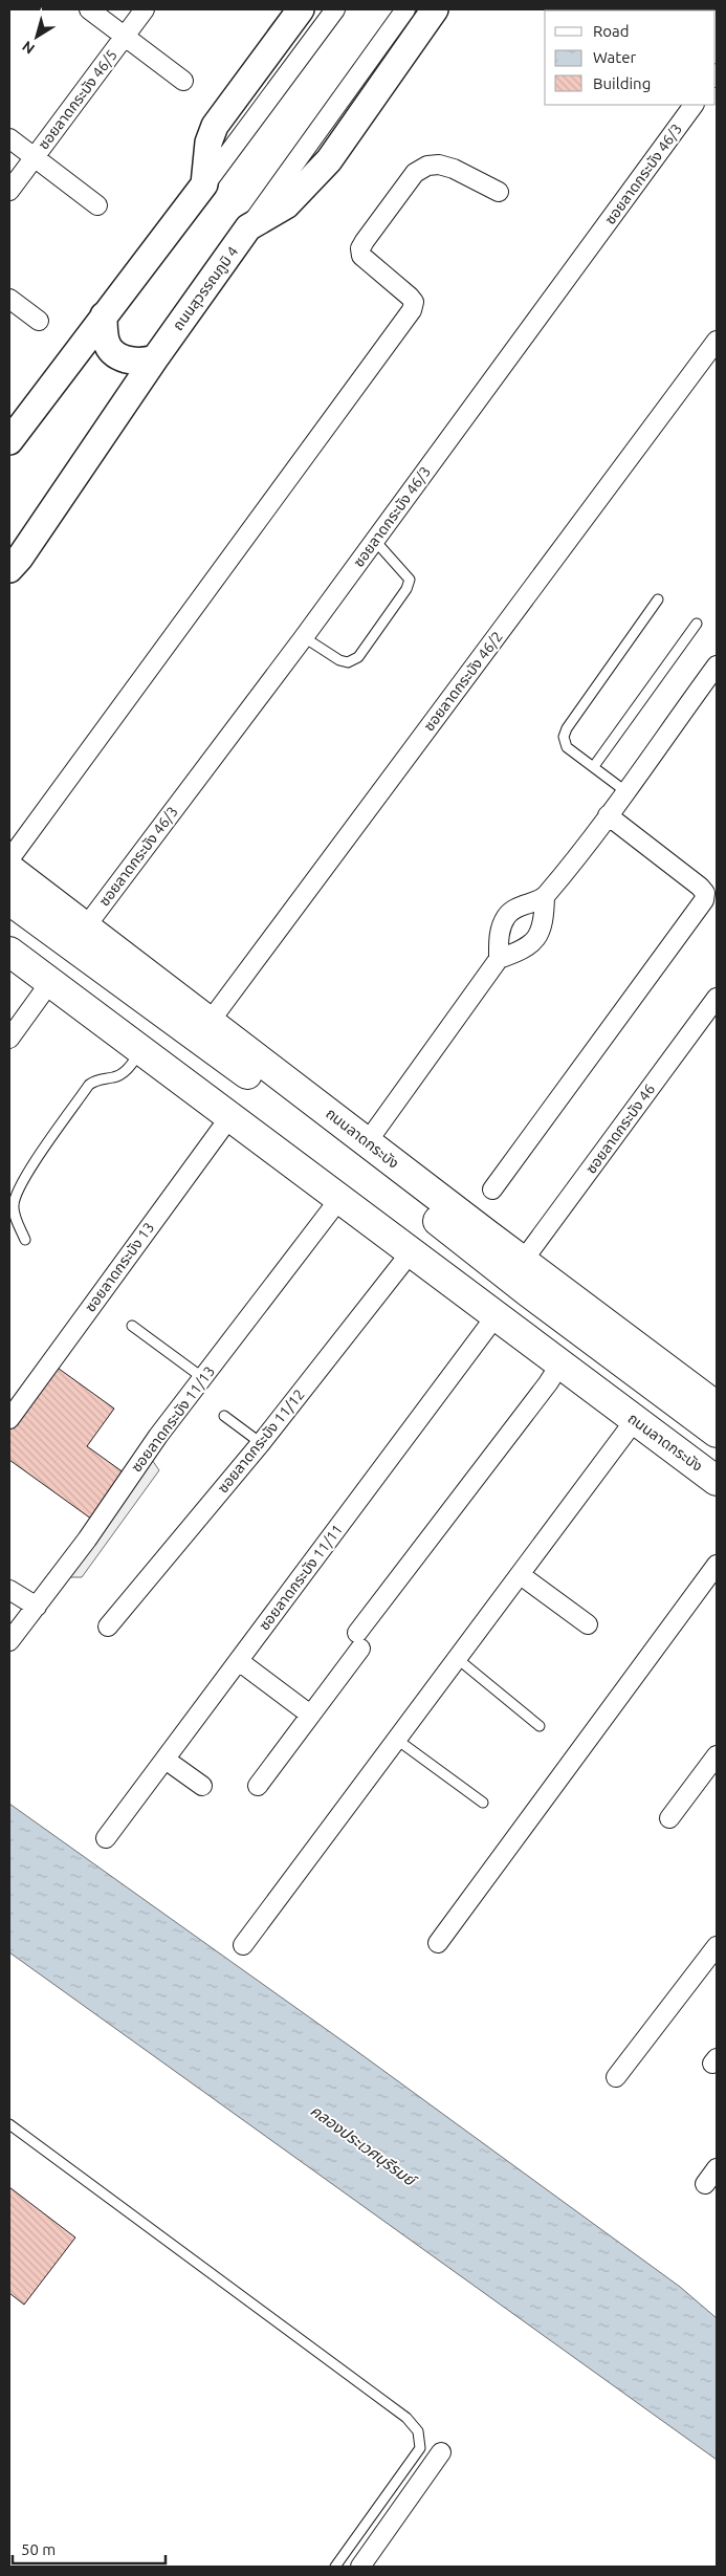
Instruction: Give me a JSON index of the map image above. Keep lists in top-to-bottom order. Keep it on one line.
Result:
{"streets":{"main road":["ถนนลาดกระบัง"],"street":["ซอยลาดกระบัง 46/5","ซอยลาดกระบัง 46/3","ถนนสุวรรณภูมิ 4","ซอยลาดกระบัง 46/2","ซอยลาดกระบัง 46","ซอยลาดกระบัง 13","ซอยลาดกระบัง 11/13","ซอยลาดกระบัง 11/12","ซอยลาดกระบัง 11/11"]},"crossings":[["ซอยลาดกระบัง 46/3","ถนนลาดกระบัง"],["ซอยลาดกระบัง 46/2","ถนนลาดกระบัง"],["ซอยลาดกระบัง 46","ถนนลาดกระบัง"],["ถนนลาดกระบัง","ซอยลาดกระบัง 13"],["ถนนลาดกระบัง","ซอยลาดกระบัง 11/13"],["ถนนลาดกระบัง","ซอยลาดกระบัง 11/12"],["ถนนลาดกระบัง","ซอยลาดกระบัง 11/11"]],"water":["คลองประเวศบุรีรมย์"],"legend":["Road","Water","Building"],"scale_bar":"50 m","north":"bottom left"}
